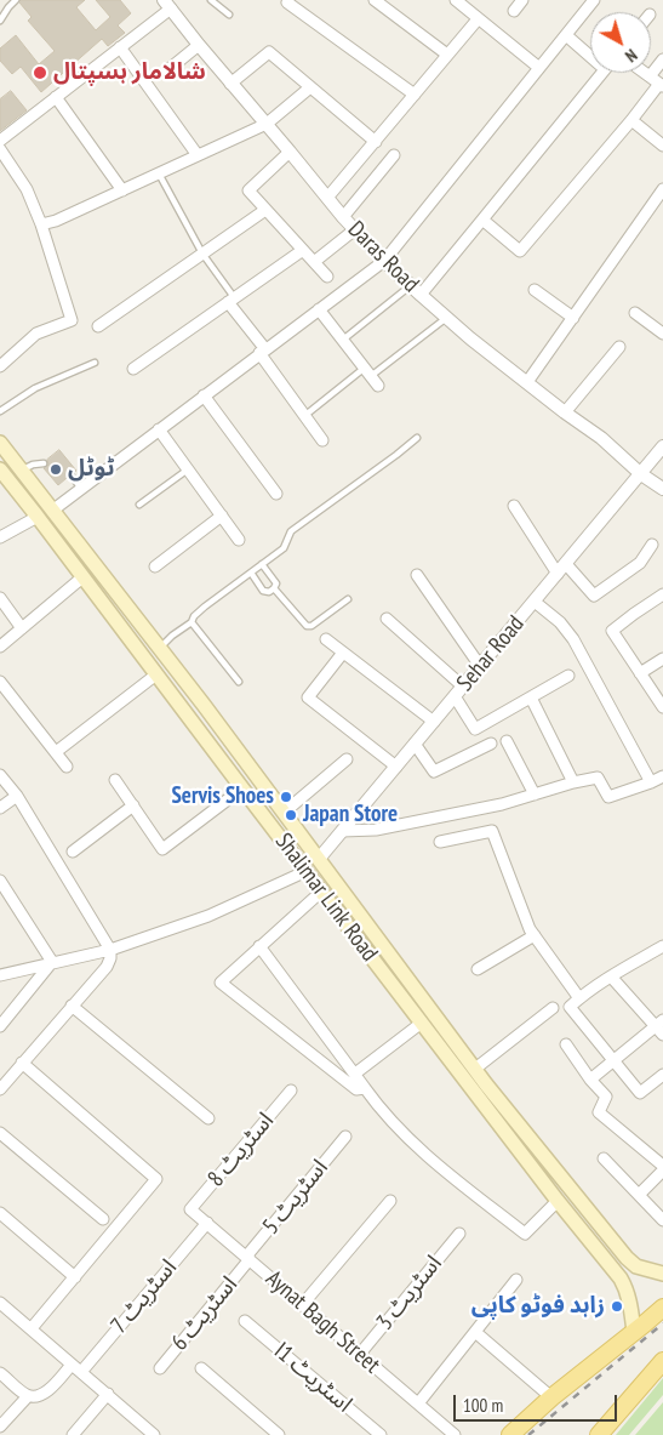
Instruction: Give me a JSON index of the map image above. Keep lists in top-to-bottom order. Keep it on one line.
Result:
{"streets":{"main road":["Shalimar Link Road"],"street":["Daras Road","Sehar Road","اسٹریٹ 8","اسٹریٹ 5","اسٹریٹ 3","اسٹریٹ 7","اسٹریٹ 6","Aynat Bagh Street","اسٹریٹ 1ا"]},"crossings":[["Daras Road","Sehar Road"],["Sehar Road","Shalimar Link Road"],["اسٹریٹ 8","Aynat Bagh Street"],["اسٹریٹ 5","اسٹریٹ 6"],["اسٹریٹ 5","Aynat Bagh Street"],["اسٹریٹ 3","Aynat Bagh Street"],["اسٹریٹ 7","Aynat Bagh Street"],["اسٹریٹ 6","Aynat Bagh Street"]],"places":["شالامار ہسپتال","ٹوٹل","Servis Shoes","Japan Store","زاہد فوٹو کاپی"],"scale_bar":"100 m","north":"bottom right"}
